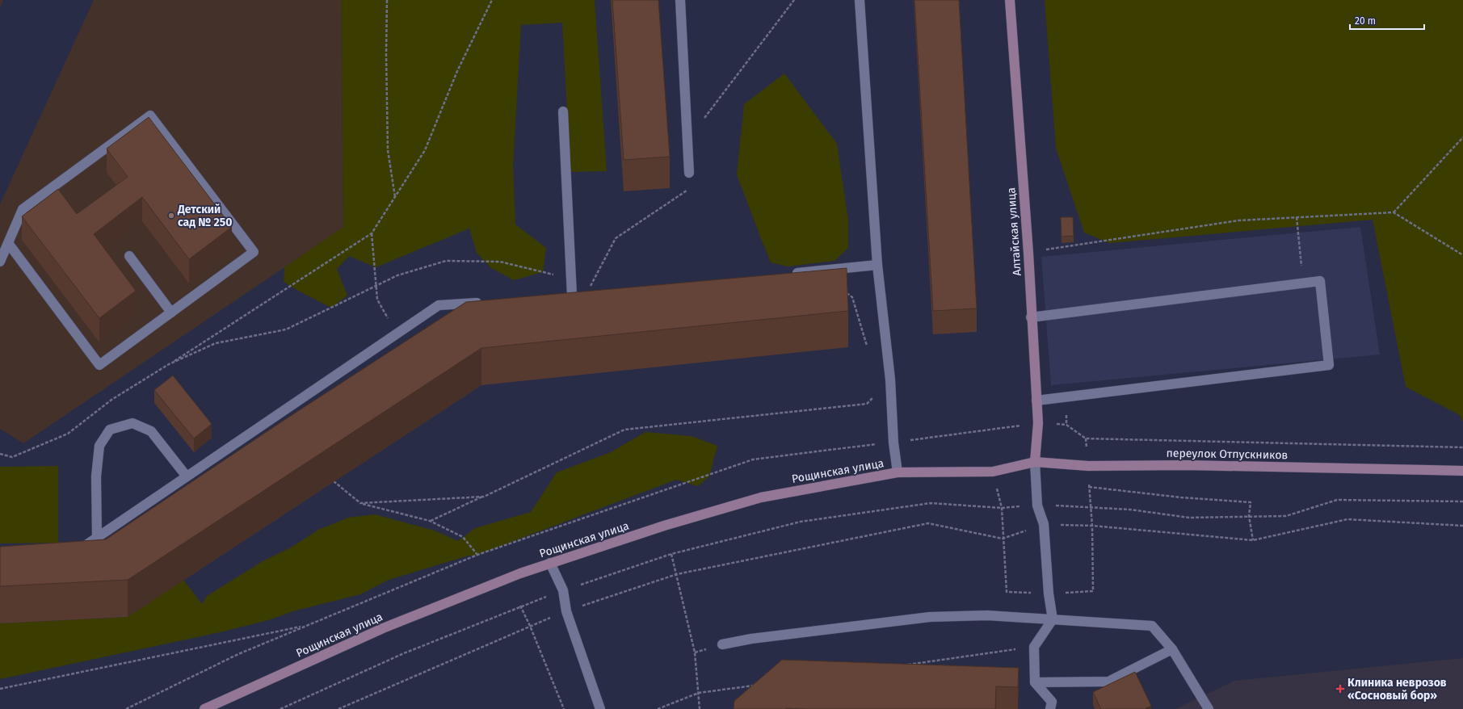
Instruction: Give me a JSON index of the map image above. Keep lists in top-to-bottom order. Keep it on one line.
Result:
{"streets":{"street":["Алтайская улица","переулок Отпускников","Рощинская улица"]},"crossings":[["Алтайская улица","переулок Отпускников"],["переулок Отпускников","Рощинская улица"]],"places":{"other":["Детский сад № 250"],"health":["Клиника неврозов «Сосновый бор»"]},"scale_bar":"20 m"}
